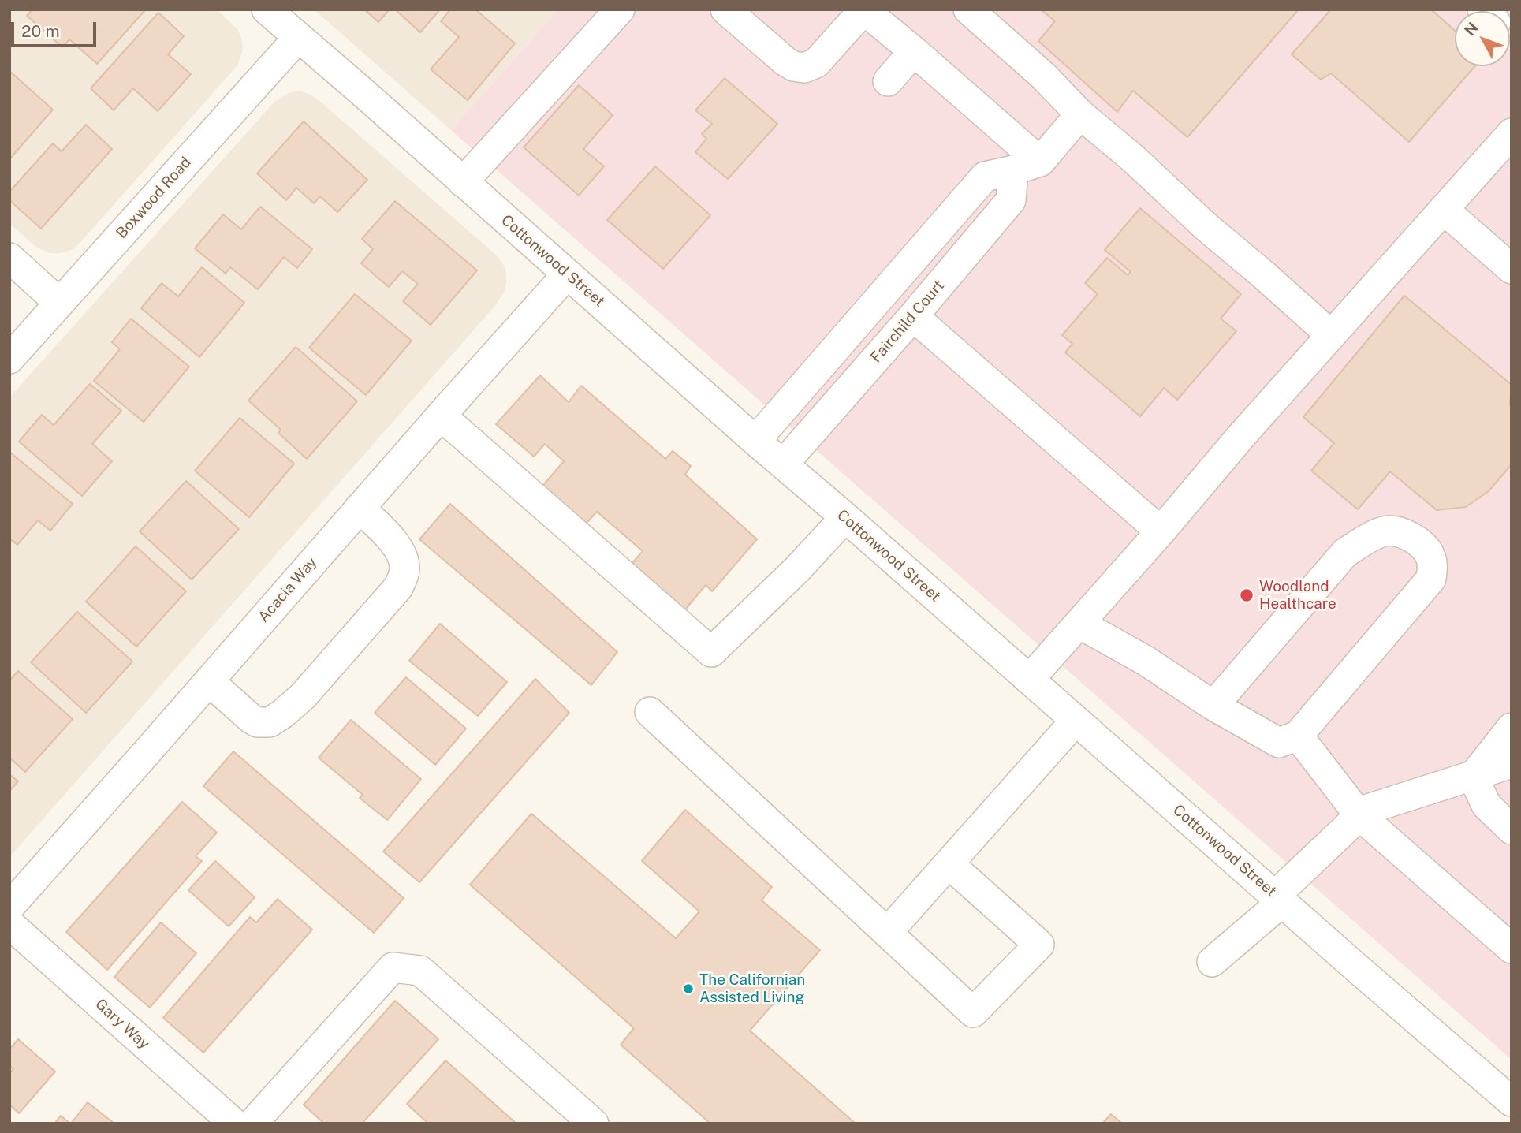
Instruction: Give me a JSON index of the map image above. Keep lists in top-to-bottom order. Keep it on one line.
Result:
{"streets":{"street":["Boxwood Road","Cottonwood Street","Fairchild Court","Acacia Way","Gary Way"]},"crossings":[["Boxwood Road","Cottonwood Street"],["Cottonwood Street","Fairchild Court"],["Cottonwood Street","Acacia Way"]],"places":["Woodland Healthcare","The Californian Assisted Living"],"scale_bar":"20 m","north":"top left"}
